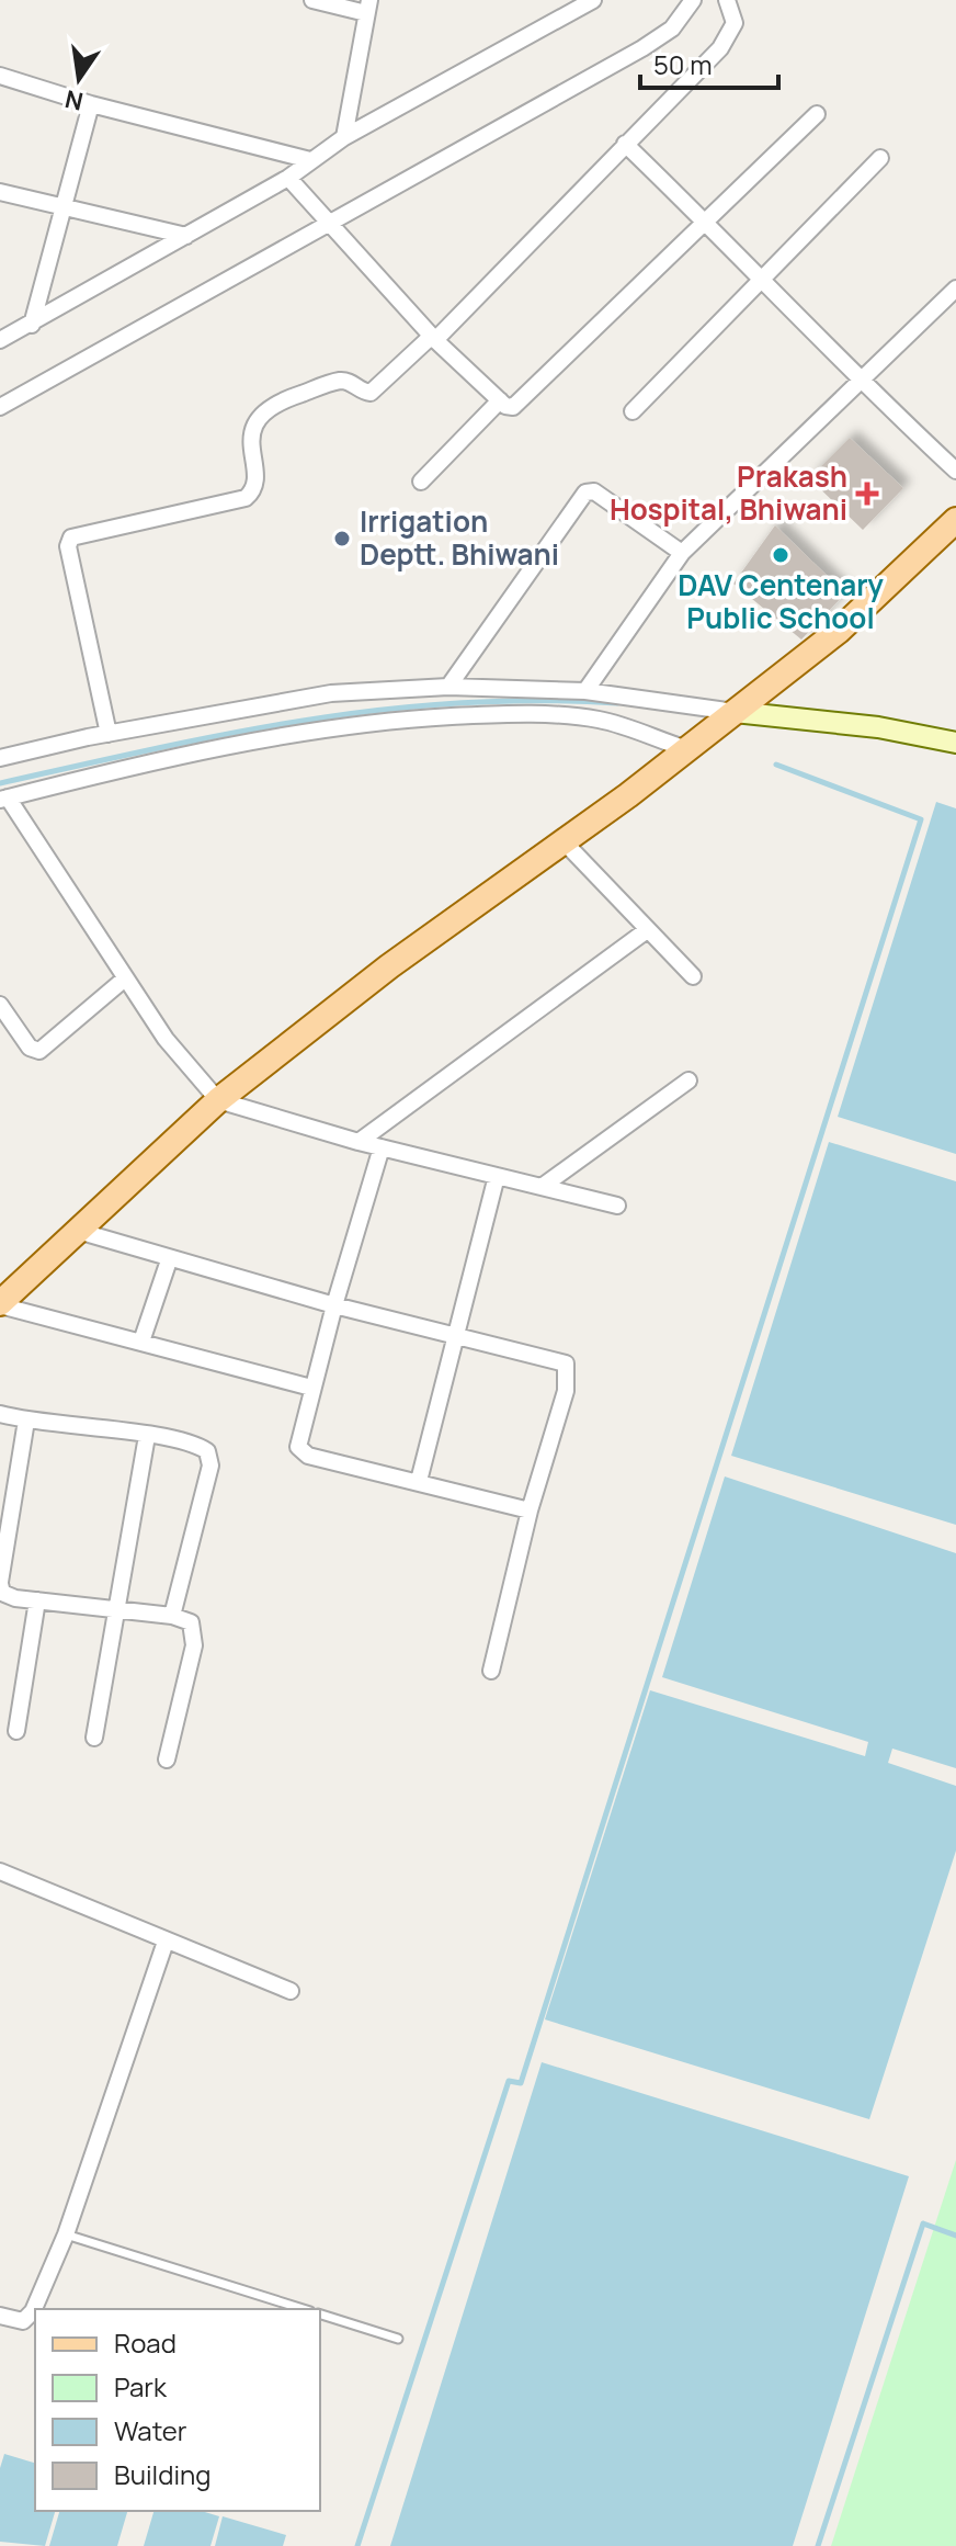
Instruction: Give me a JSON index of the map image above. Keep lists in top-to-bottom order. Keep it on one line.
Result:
{"places":{"health":["Prakash Hospital, Bhiwani"],"other":["Irrigation Deptt. Bhiwani","DAV Centenary Public School"]},"legend":["Road","Park","Water","Building"],"scale_bar":"50 m","north":"bottom"}
